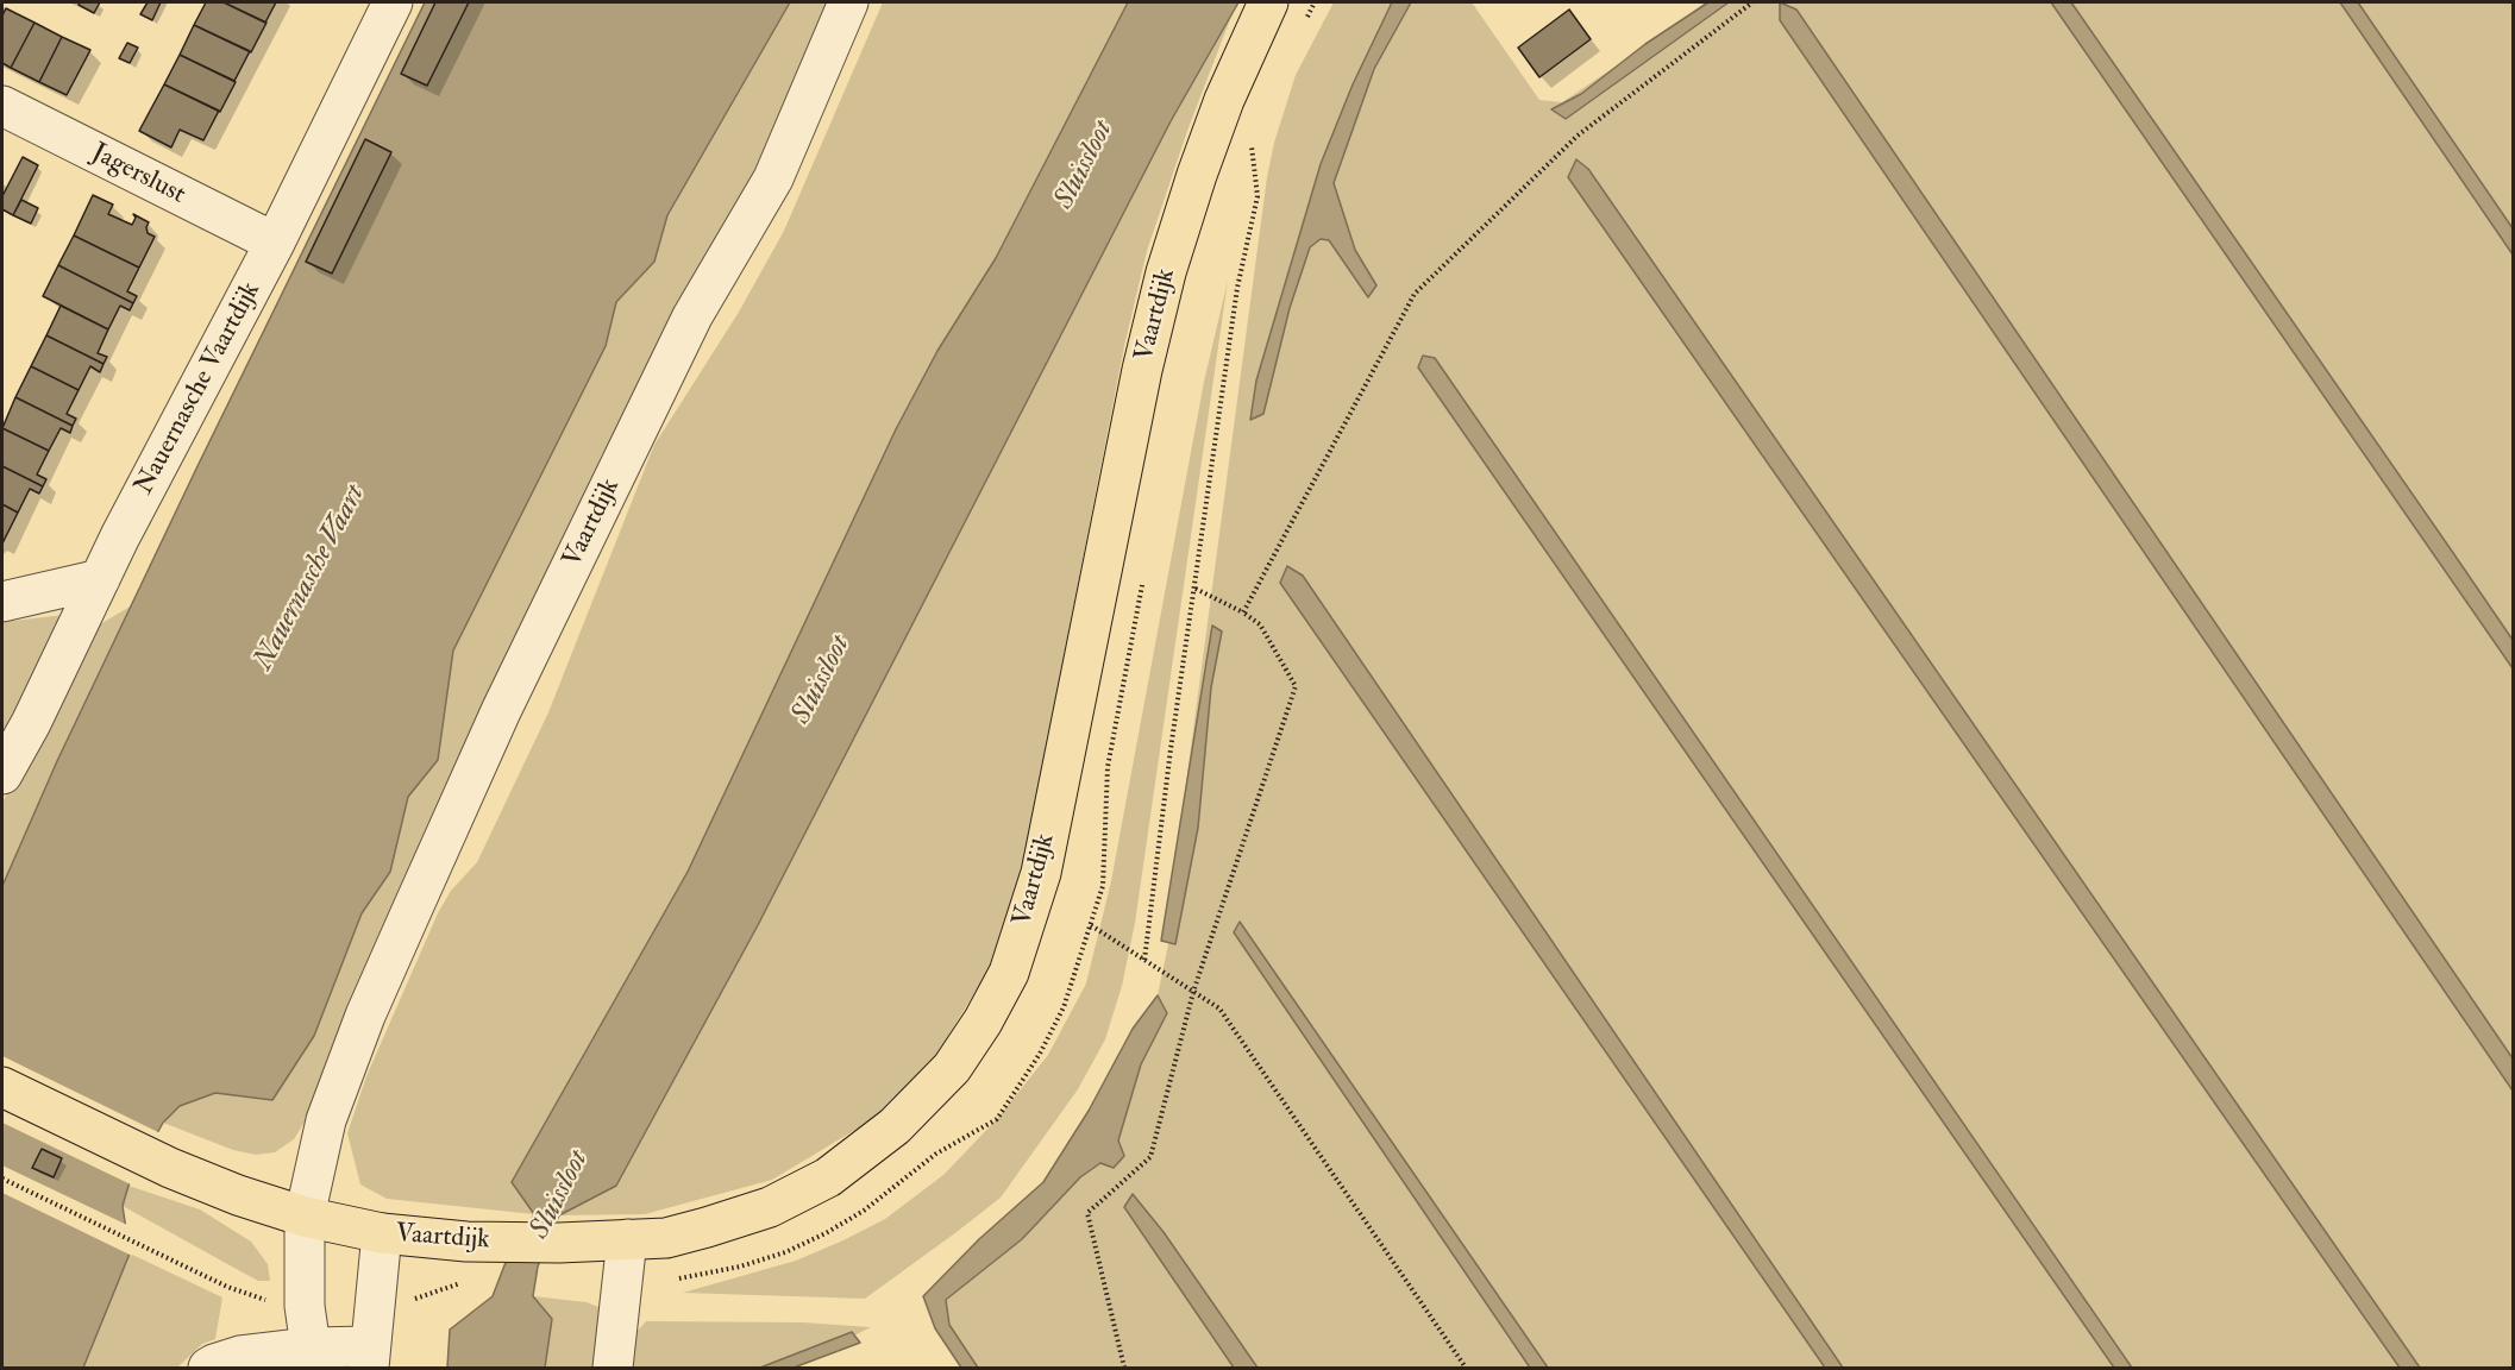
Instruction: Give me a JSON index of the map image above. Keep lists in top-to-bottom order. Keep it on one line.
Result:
{"streets":{"main road":["Vaartdijk"],"street":["Jagerslust","Nauernasche Vaartdijk"]},"crossings":[["Jagerslust","Nauernasche Vaartdijk"]],"water":["Sluissloot","Nauernasche Vaart"]}
